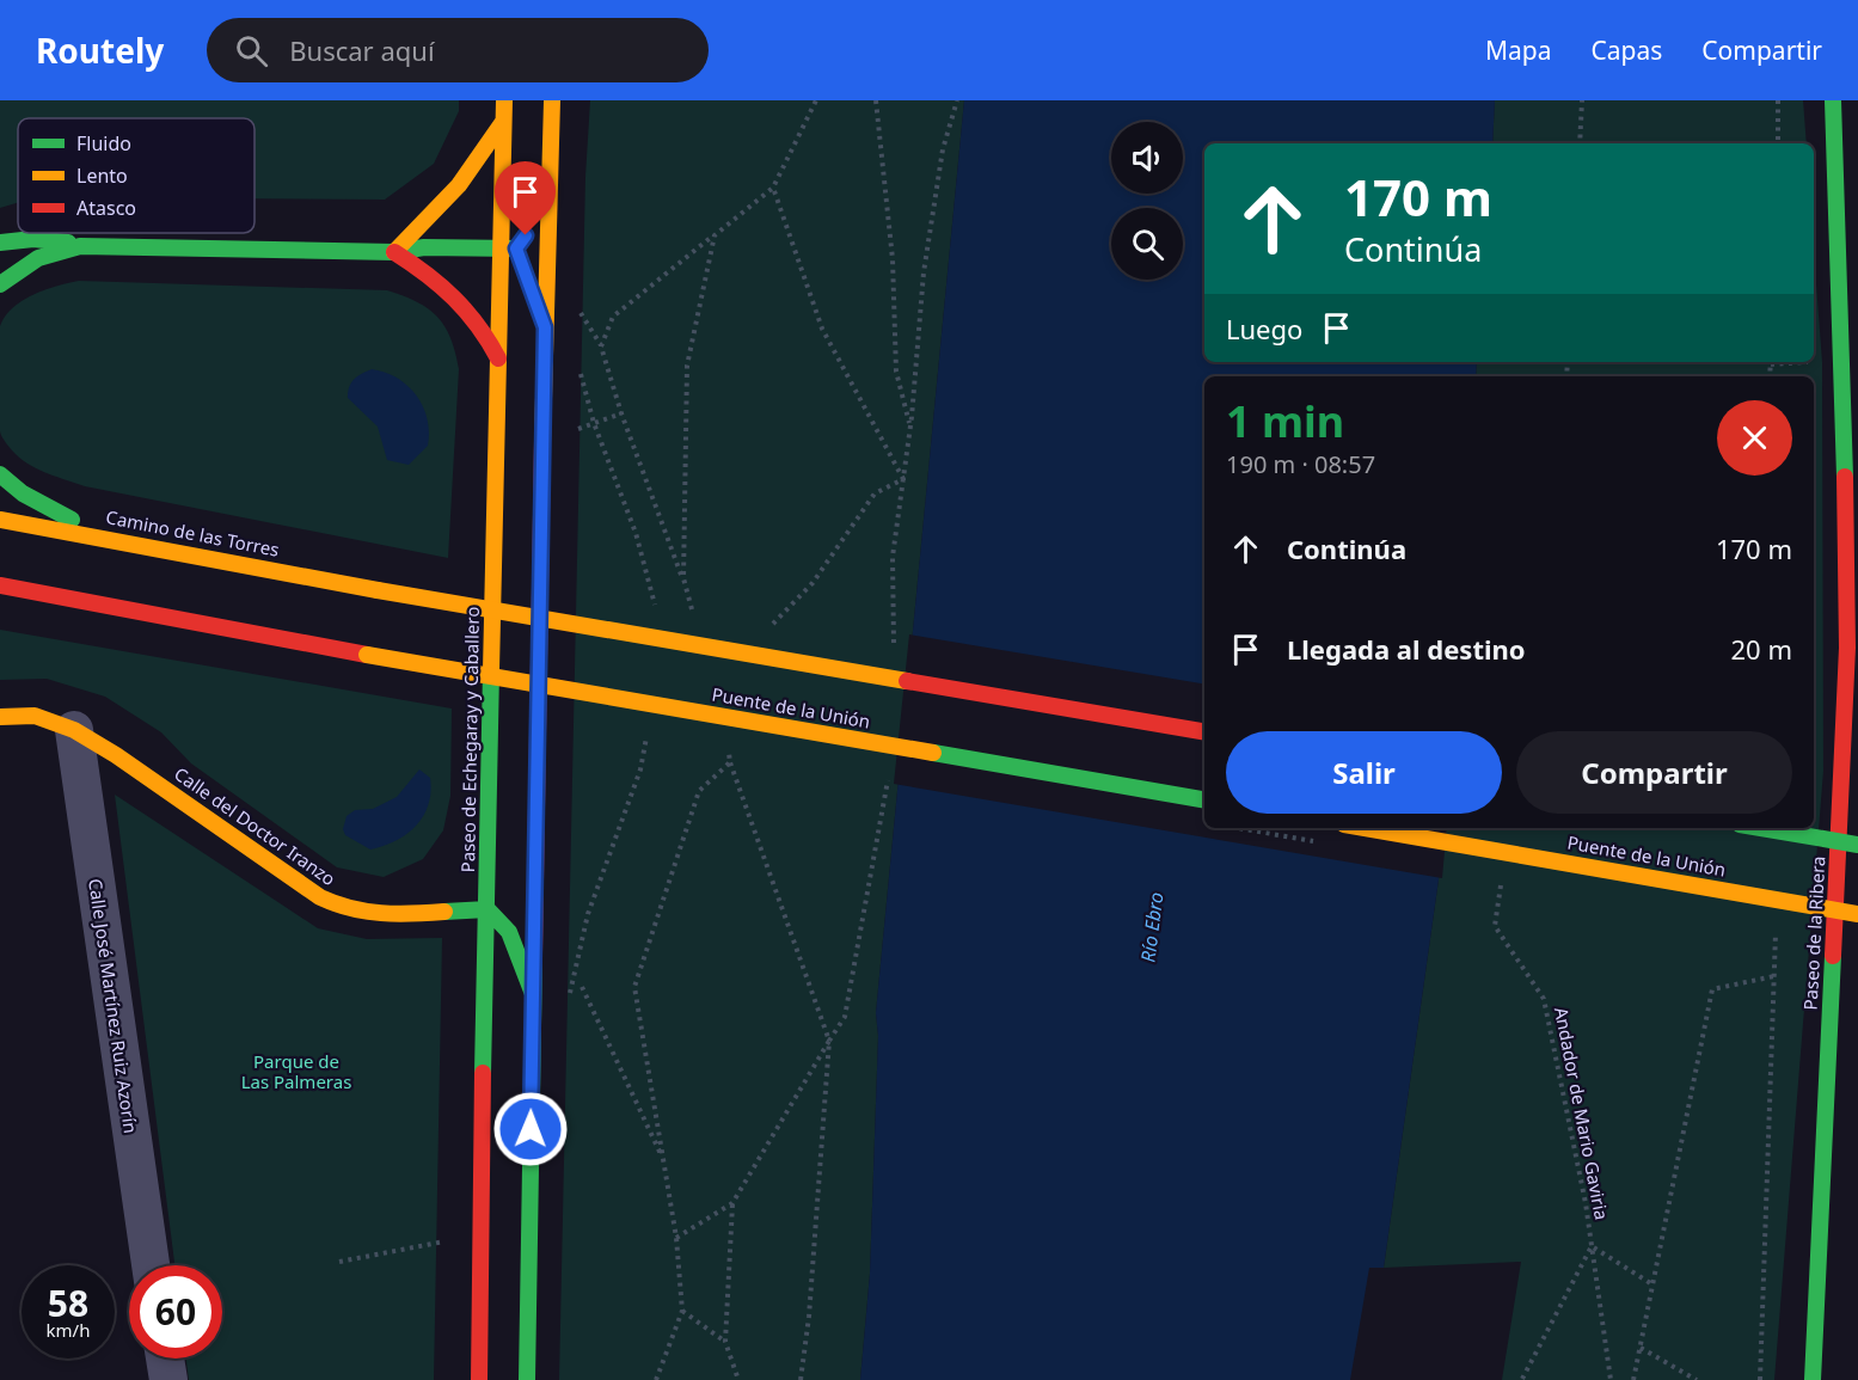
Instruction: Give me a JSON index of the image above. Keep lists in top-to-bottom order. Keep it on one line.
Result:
{"streets":{"main road":["Camino de las Torres","Puente de la Unión","Paseo de Echegaray y Caballero","Calle del Doctor Iranzo","Paseo de la Ribera"],"street":["Calle José Martínez Ruiz Azorín"],"path":["Andador de Mario Gaviria"]},"crossings":[["Paseo de Echegaray y Caballero","Calle del Doctor Iranzo"],["Calle del Doctor Iranzo","Calle José Martínez Ruiz Azorín"]],"water":["Río Ebro"],"parks":["Parque de Las Palmeras"],"legend":["Fluido","Lento","Atasco"],"page":{"header":"Routely","search":"Buscar aquí","nav":["Mapa","Capas","Compartir"],"turn":["170 m","Continúa"],"then":"Luego","heading":["1 min","190 m · 08:57"],"list":[{"name":"Continúa","value":"170 m"},{"name":"Llegada al destino","value":"20 m"}],"buttons":["Salir","Compartir"],"speed":"58 km/h","limit":"60"}}
